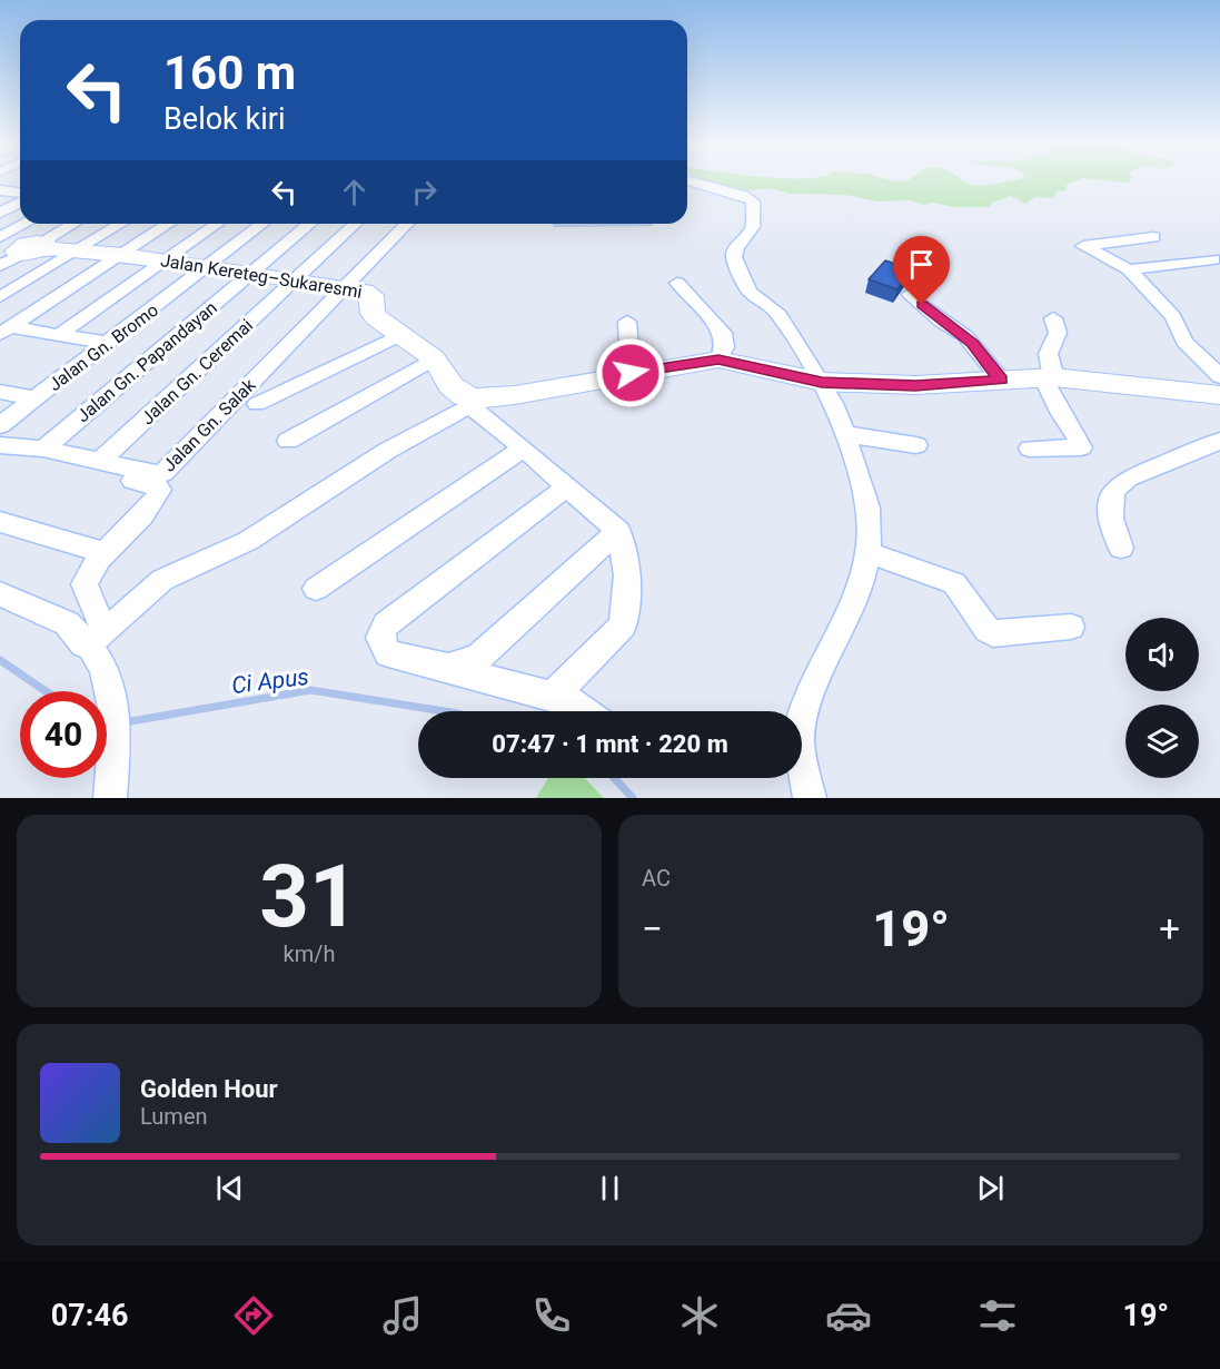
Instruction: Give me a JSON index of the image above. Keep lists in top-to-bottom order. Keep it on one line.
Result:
{"streets":{"street":["Jalan Kereteg–Sukaresmi","Jalan Gn. Bromo","Jalan Gn. Papandayan","Jalan Gn. Ceremai","Jalan Gn. Salak"]},"crossings":[["Jalan Kereteg–Sukaresmi","Jalan Gn. Bromo"],["Jalan Kereteg–Sukaresmi","Jalan Gn. Papandayan"],["Jalan Kereteg–Sukaresmi","Jalan Gn. Ceremai"],["Jalan Kereteg–Sukaresmi","Jalan Gn. Salak"],["Jalan Gn. Papandayan","Jalan Gn. Salak"],["Jalan Gn. Ceremai","Jalan Gn. Salak"]],"water":["Ci Apus"],"page":{"turn":["160 m","Belok kiri"],"limit":"40","trip":"07:47 · 1 mnt · 220 m","tile":[["31","km/h"],"AC"],"heat":["−","19°","+"],"song":["Golden Hour","Lumen"],"tabs":["07:46","19°"]}}
